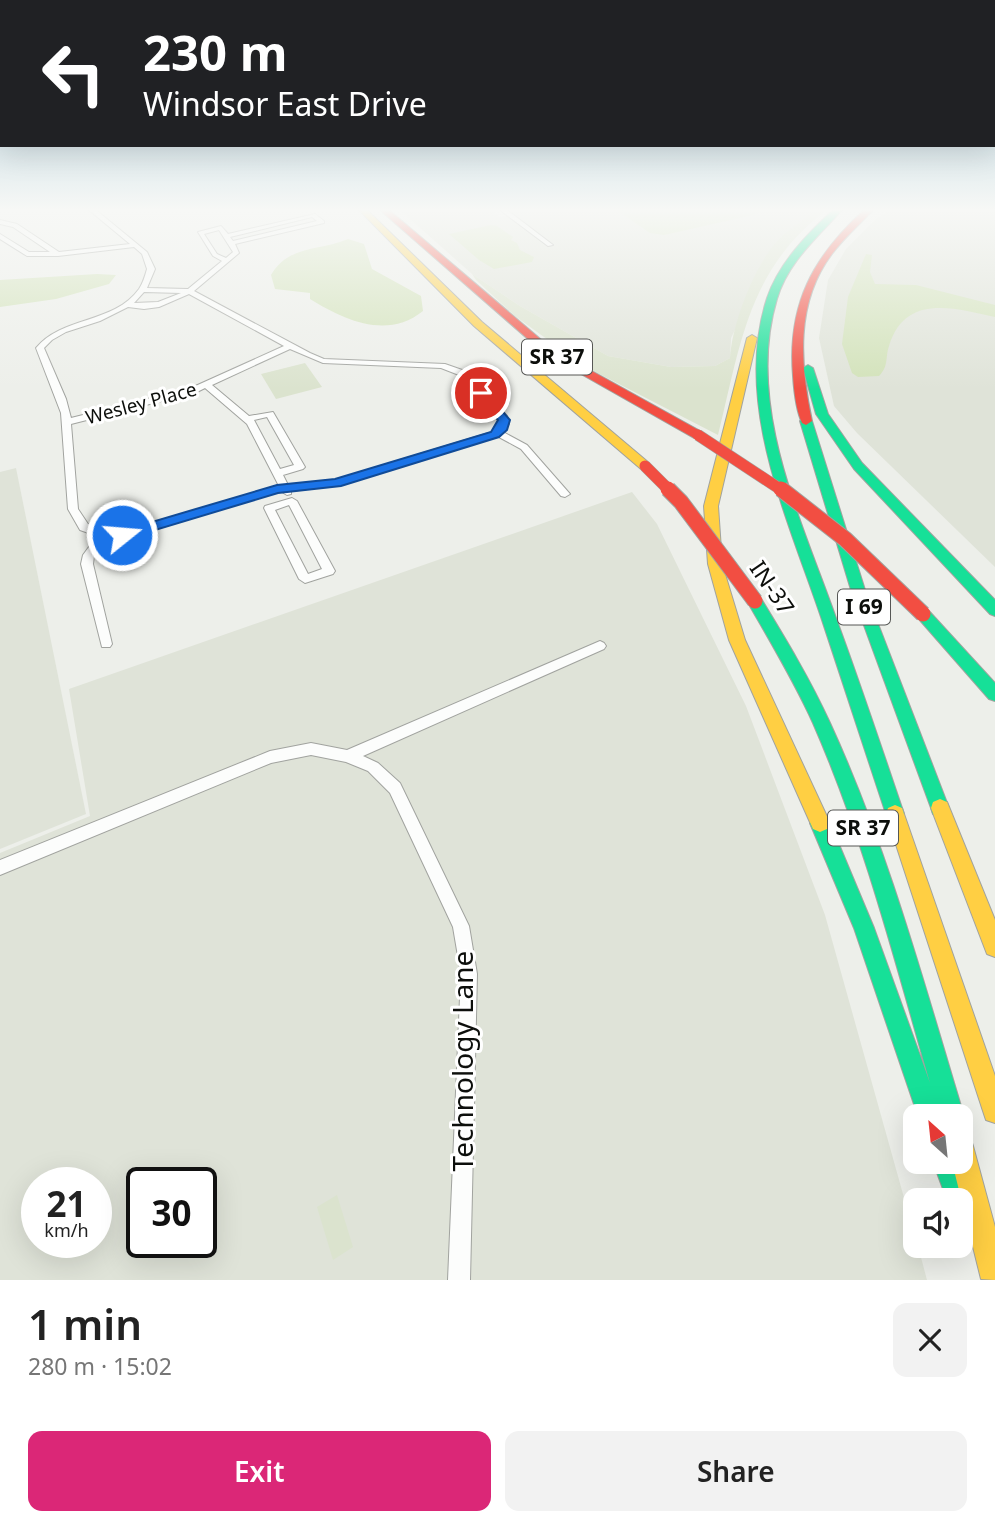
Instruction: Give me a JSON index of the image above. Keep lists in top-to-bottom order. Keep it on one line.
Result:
{"streets":{"highway":["SR 37","IN-37","I 69"],"street":["Wesley Place","Technology Lane"]},"north":"top left","page":{"turn":["230 m","Windsor East Drive"],"speed":"21 km/h","limit":"30","heading":["1 min","280 m · 15:02"],"buttons":["Exit","Share"]}}
